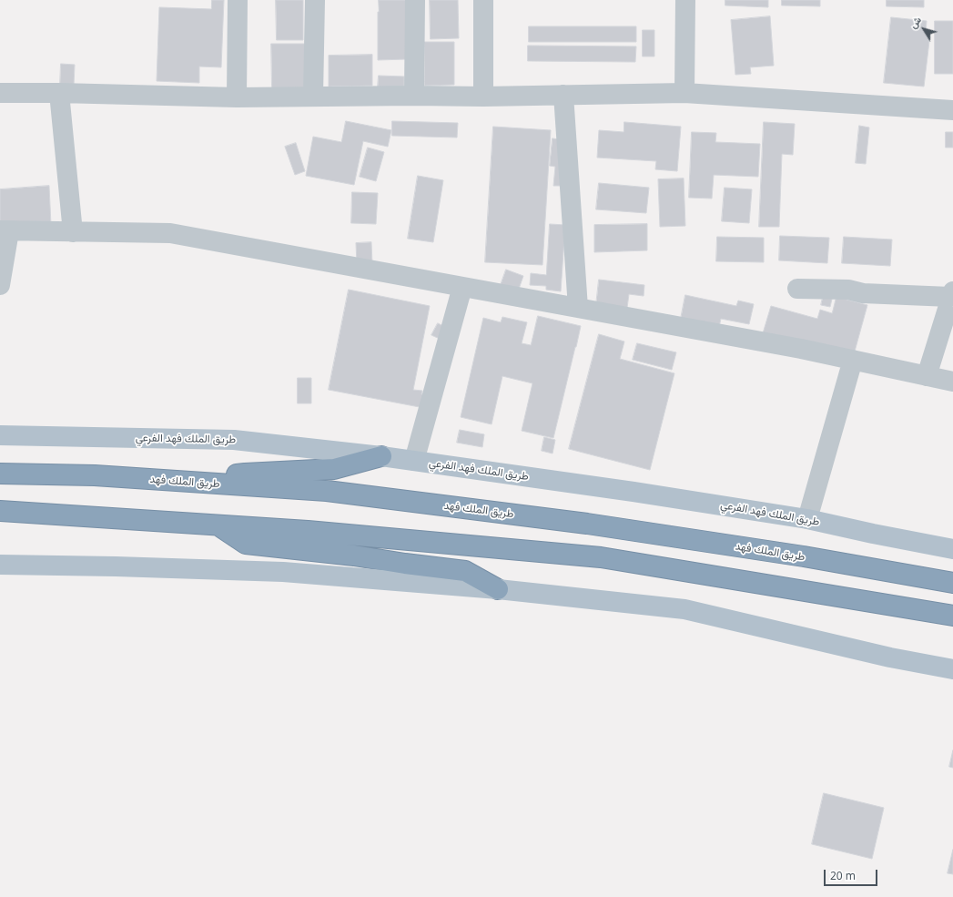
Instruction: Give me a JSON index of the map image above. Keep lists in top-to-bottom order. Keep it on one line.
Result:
{"streets":{"highway":["طريق الملك فهد"],"main road":["طريق الملك فهد الفرعي"]},"scale_bar":"20 m","north":"top left"}
